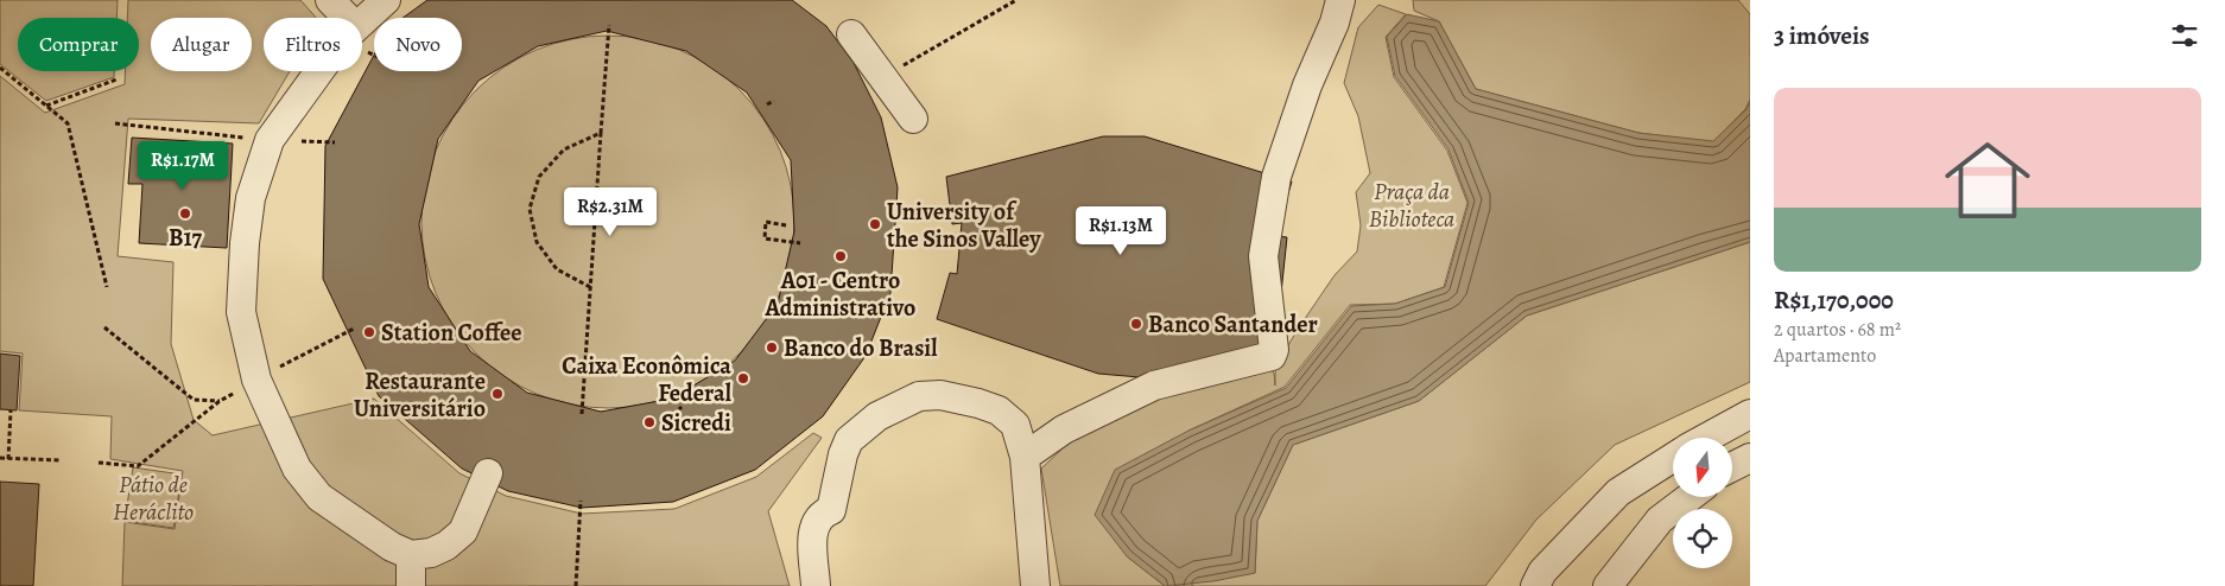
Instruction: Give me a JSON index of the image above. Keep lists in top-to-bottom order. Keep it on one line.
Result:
{"parks":["Praça da Biblioteca","Pátio de Heráclito"],"places":["B17","University of the Sinos Valley","A01 - Centro Administrativo","Banco Santander","Station Coffee","Banco do Brasil","Caixa Econômica Federal","Restaurante Universitário","Sicredi"],"north":"bottom","page":{"heading":"3 imóveis","chip":["Comprar","Alugar","Filtros","Novo"],"list":[{"name":"R$1,170,000","note":"2 quartos · 68 m² · Apartamento"}],"price":["R$1.17M","R$2.31M","R$1.13M"]}}
